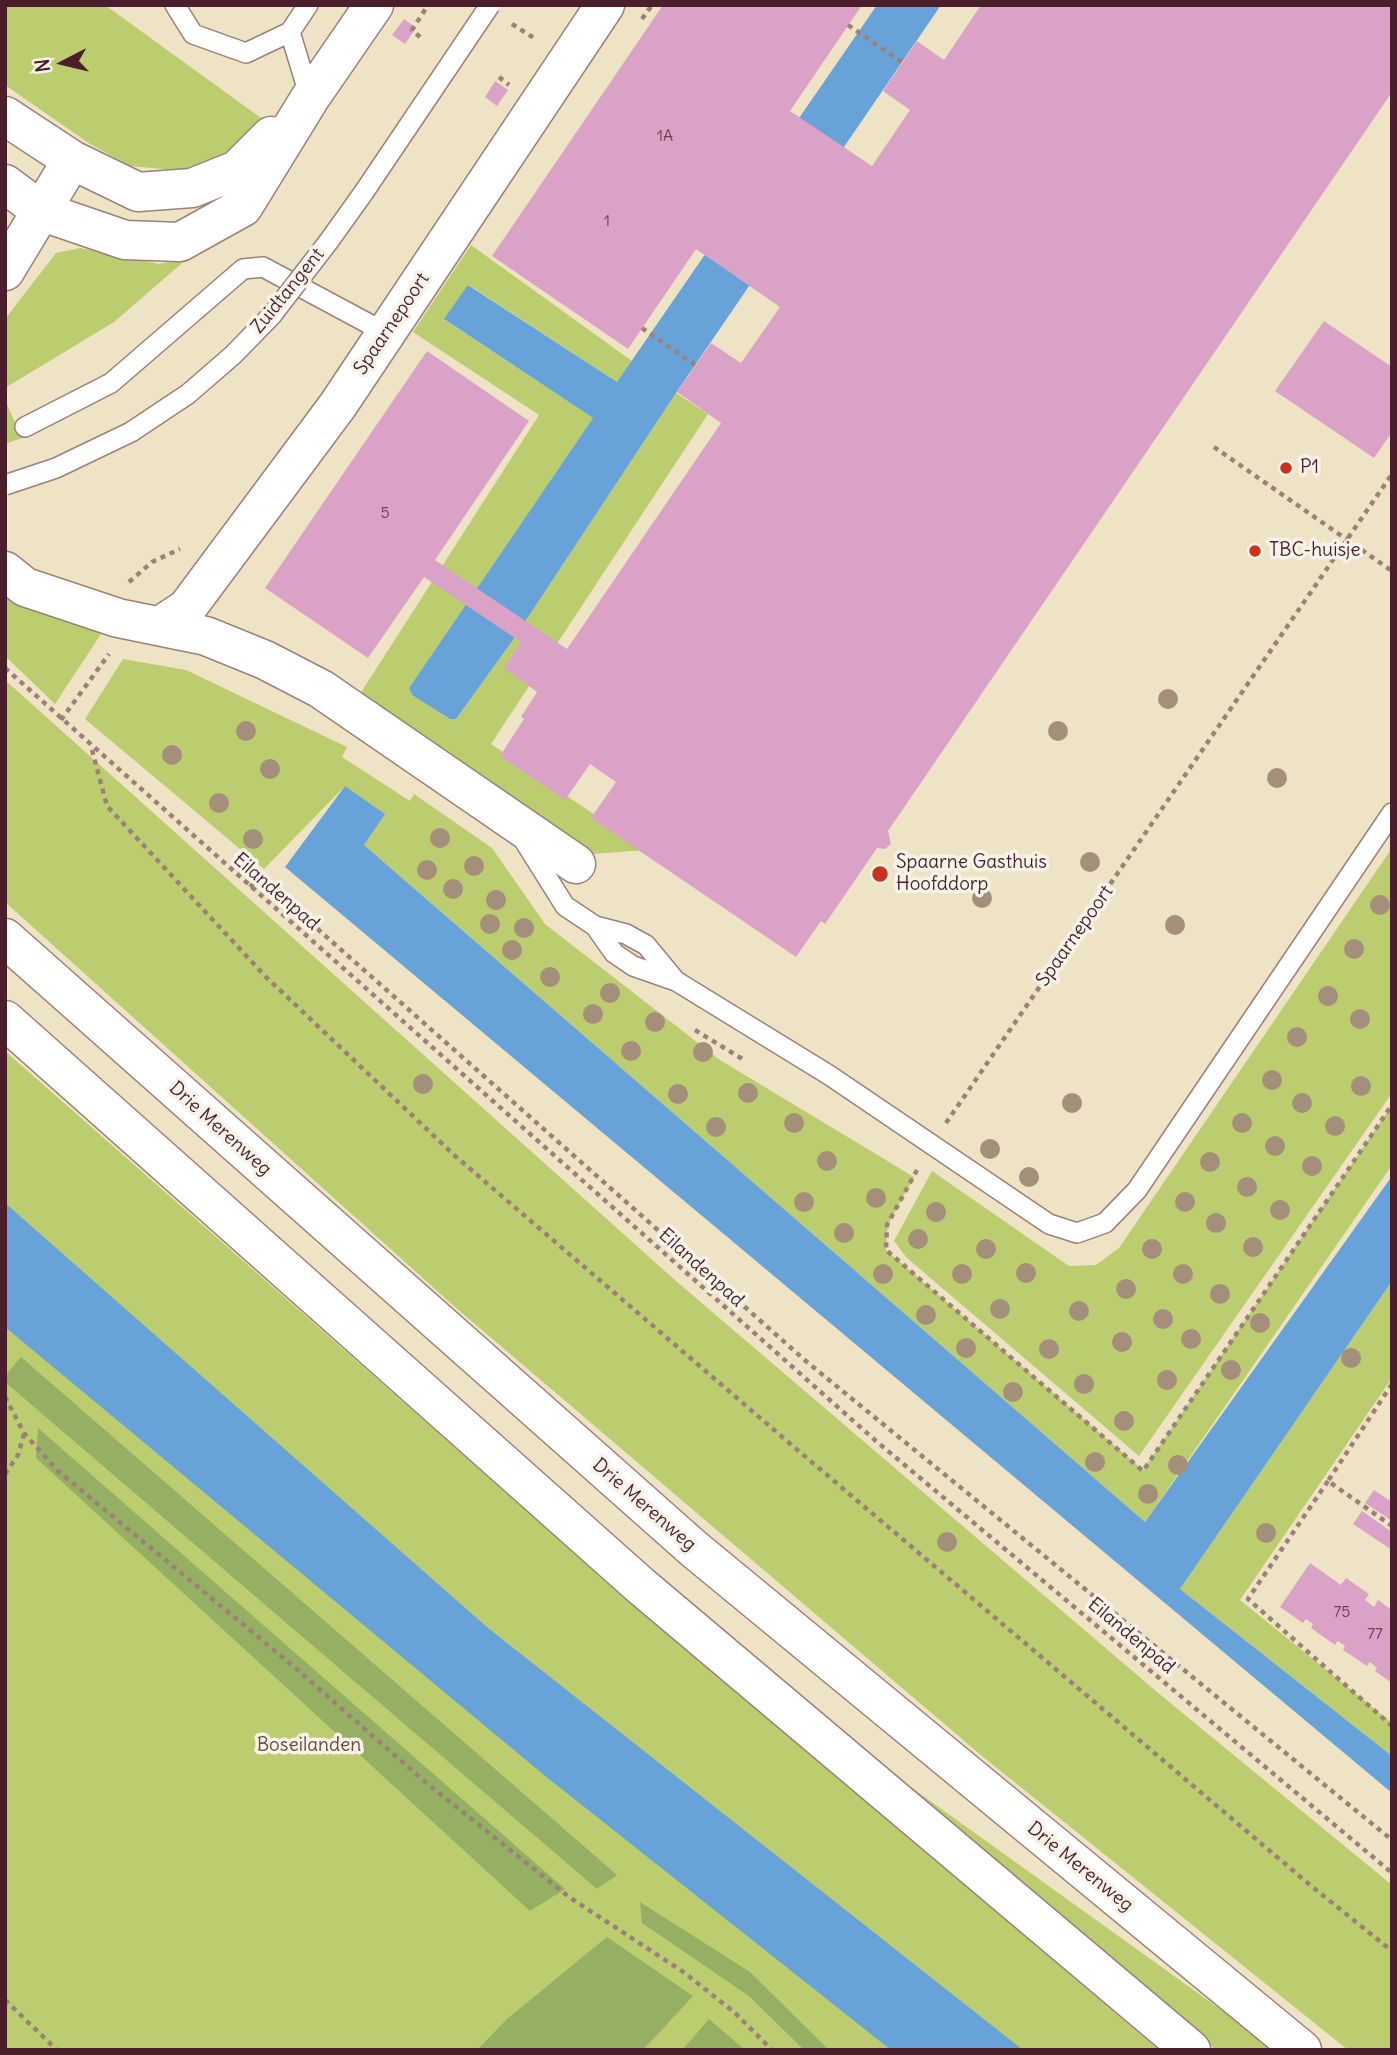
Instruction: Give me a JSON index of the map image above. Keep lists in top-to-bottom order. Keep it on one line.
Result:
{"streets":{"main road":["Spaarnepoort","Drie Merenweg"],"lane":["Zuidtangent"],"path":["Eilandenpad"]},"parks":["Boseilanden"],"places":["P1","TBC-huisje","Spaarne Gasthuis Hoofddorp"],"house_numbers":["1A","1","5","75","77"],"north":"left"}
